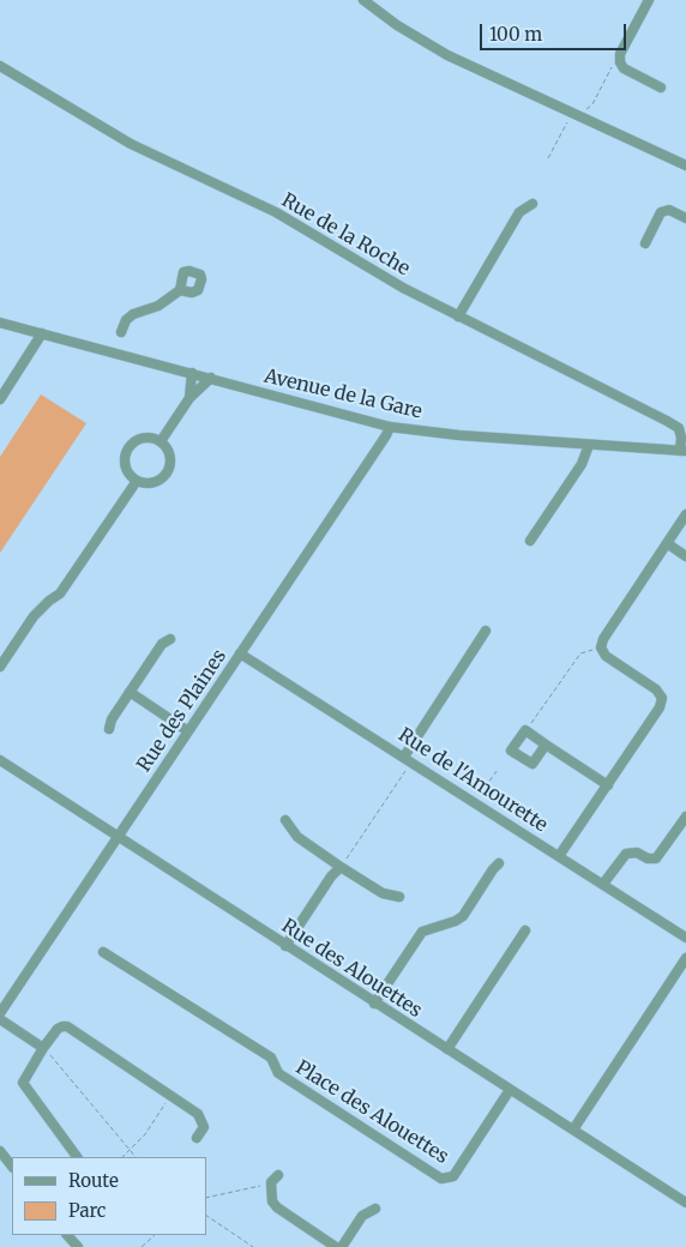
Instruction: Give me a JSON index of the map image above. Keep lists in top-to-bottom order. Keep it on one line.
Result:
{"streets":{"street":["Rue de la Roche","Avenue de la Gare","Rue des Plaines","Rue de l'Amourette","Rue des Alouettes","Place des Alouettes"]},"crossings":[["Rue de la Roche","Avenue de la Gare"],["Avenue de la Gare","Rue des Plaines"],["Rue des Plaines","Rue de l'Amourette"],["Rue des Plaines","Rue des Alouettes"],["Rue des Alouettes","Place des Alouettes"]],"legend":["Route","Parc"],"scale_bar":"100 m"}
